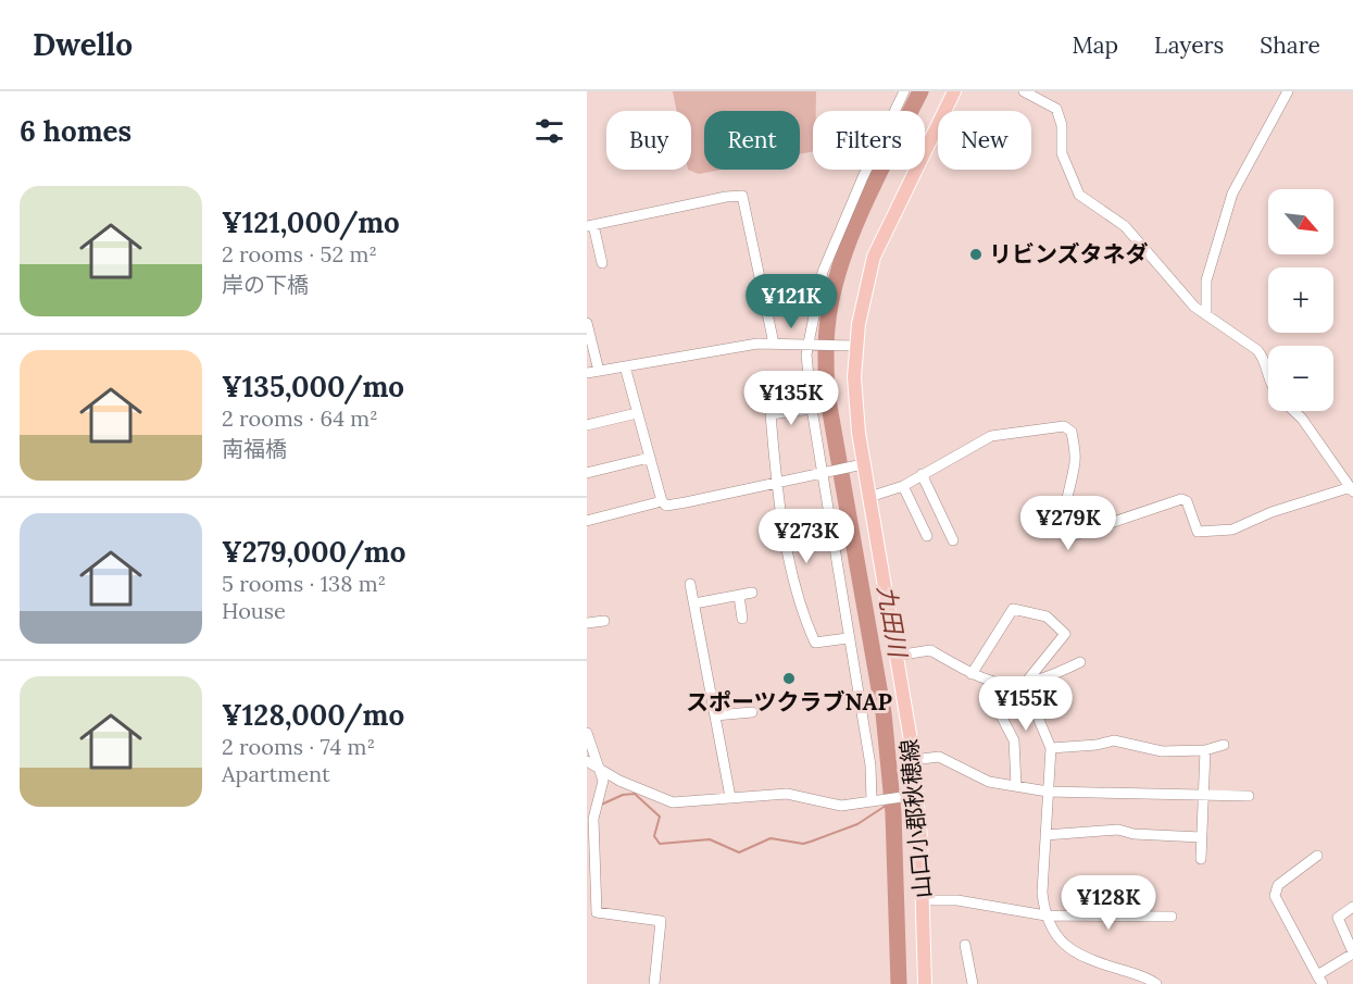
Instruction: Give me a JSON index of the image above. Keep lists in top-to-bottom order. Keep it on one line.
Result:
{"streets":{"main road":["山口小郡秋穂線"]},"water":["九田川"],"places":["リビンズタネダ","スポーツクラブNAP"],"north":"bottom right","page":{"header":"Dwello","nav":["Map","Layers","Share"],"heading":"6 homes","chip":["Buy","Rent","Filters","New"],"list":[{"name":"¥121,000/mo","note":"2 rooms · 52 m² · 岸の下橋"},{"name":"¥135,000/mo","note":"2 rooms · 64 m² · 南福橋"},{"name":"¥279,000/mo","note":"5 rooms · 138 m² · House"},{"name":"¥128,000/mo","note":"2 rooms · 74 m² · Apartment"}],"map_buttons":["+","−"],"price":["¥121K","¥135K","¥279K","¥273K","¥155K","¥128K"]}}
